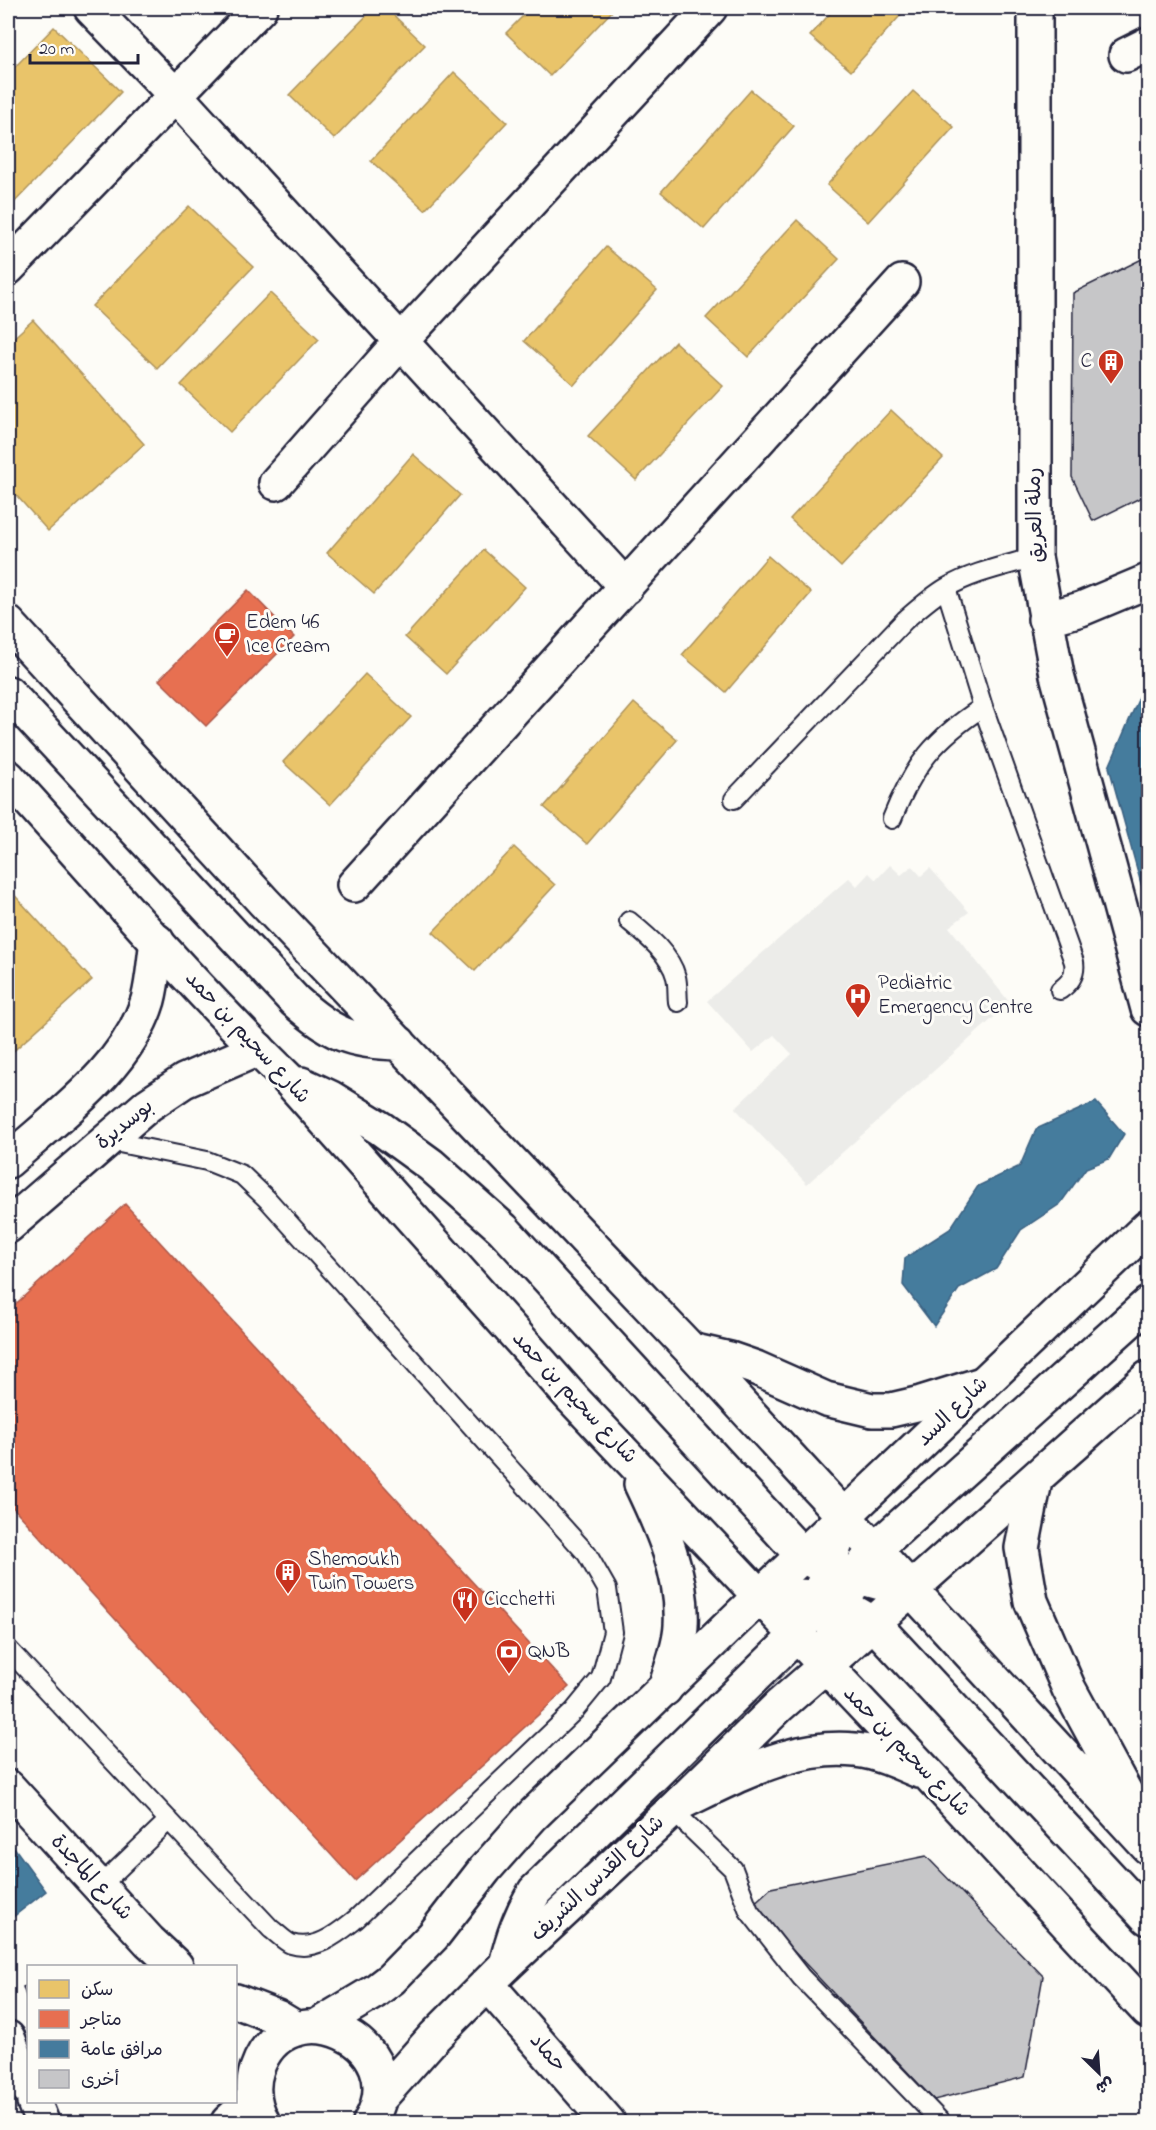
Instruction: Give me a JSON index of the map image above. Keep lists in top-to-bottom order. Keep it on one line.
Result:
{"streets":{"main road":["رملة العريق","شارع سحيم بن حمد","بوسديرة","شارع السد","شارع الماجدة","شارع القدس الشريف","حماد"]},"crossings":[["شارع سحيم بن حمد","بوسديرة"],["شارع سحيم بن حمد","شارع القدس الشريف"],["شارع القدس الشريف","حماد"]],"places":{"building":["C","Shemoukh Twin Towers"],"cafe":["Edem 46 Ice Cream"],"hospital":["Pediatric Emergency Centre"],"restaurant":["Cicchetti"],"bank":["QNB"]},"legend":["سكن","متاجر","مرافق عامة","أخرى"],"scale_bar":"20 m","north":"bottom right"}
